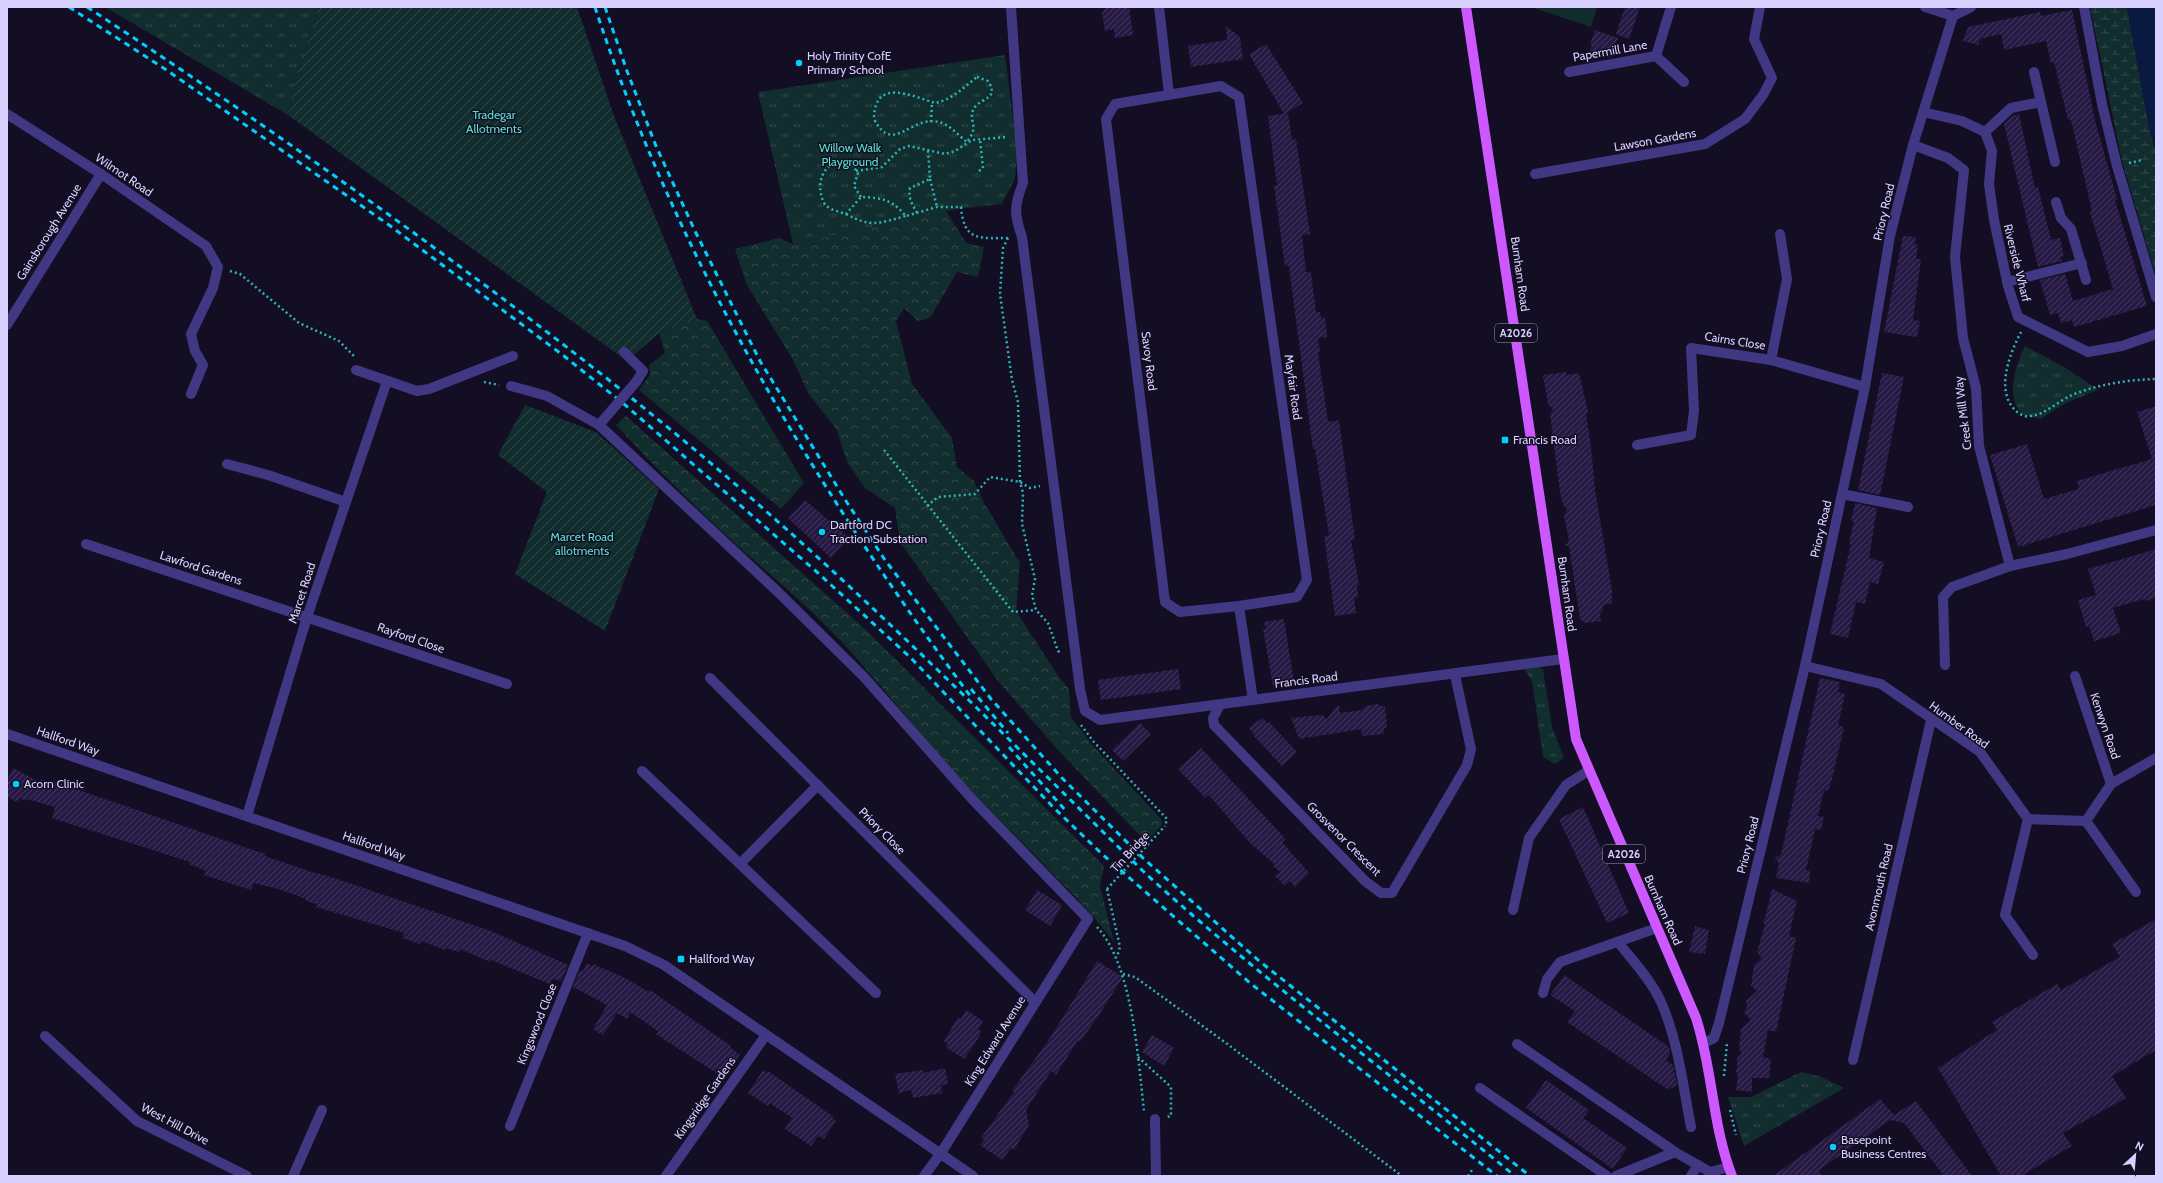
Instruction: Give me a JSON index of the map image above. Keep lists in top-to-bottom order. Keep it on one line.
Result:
{"streets":{"main road":["Burnham Road","A2026"],"street":["Papermill Lane","Lawson Gardens","Wilmot Road","Priory Road","Gainsborough Avenue","Riverside Wharf","Cairns Close","Savoy Road","Mayfair Road","Creek Mill Way","Lawford Gardens","Marcet Road","Rayford Close","Francis Road","Humber Road","Kenwyn Road","Hallford Way","Priory Close","Grosvenor Crescent","Avonmouth Road","Kingswood Close","King Edward Avenue","Kingsridge Gardens","West Hill Drive"],"path":["Tin Bridge"]},"crossings":[["Wilmot Road","Gainsborough Avenue"],["Priory Road","Burnham Road"],["Priory Road","Cairns Close"],["Priory Road","Creek Mill Way"],["Priory Road","Humber Road"],["Burnham Road","Francis Road"],["Savoy Road","Mayfair Road"],["Lawford Gardens","Marcet Road"],["Lawford Gardens","Rayford Close"],["Marcet Road","Rayford Close"],["Marcet Road","Hallford Way"],["Francis Road","Grosvenor Crescent"],["Francis Road","Tin Bridge"],["Humber Road","Avonmouth Road"],["Hallford Way","Kingswood Close"],["Hallford Way","King Edward Avenue"],["Hallford Way","Kingsridge Gardens"],["Priory Close","King Edward Avenue"]],"parks":["Tradegar Allotments","Willow Walk Playground","Marcet Road allotments"],"places":{"other":["Holy Trinity CofE Primary School","Dartford DC Traction Substation","Acorn Clinic","Basepoint Business Centres"],"transit":["Francis Road","Hallford Way"]},"north":"top right"}
